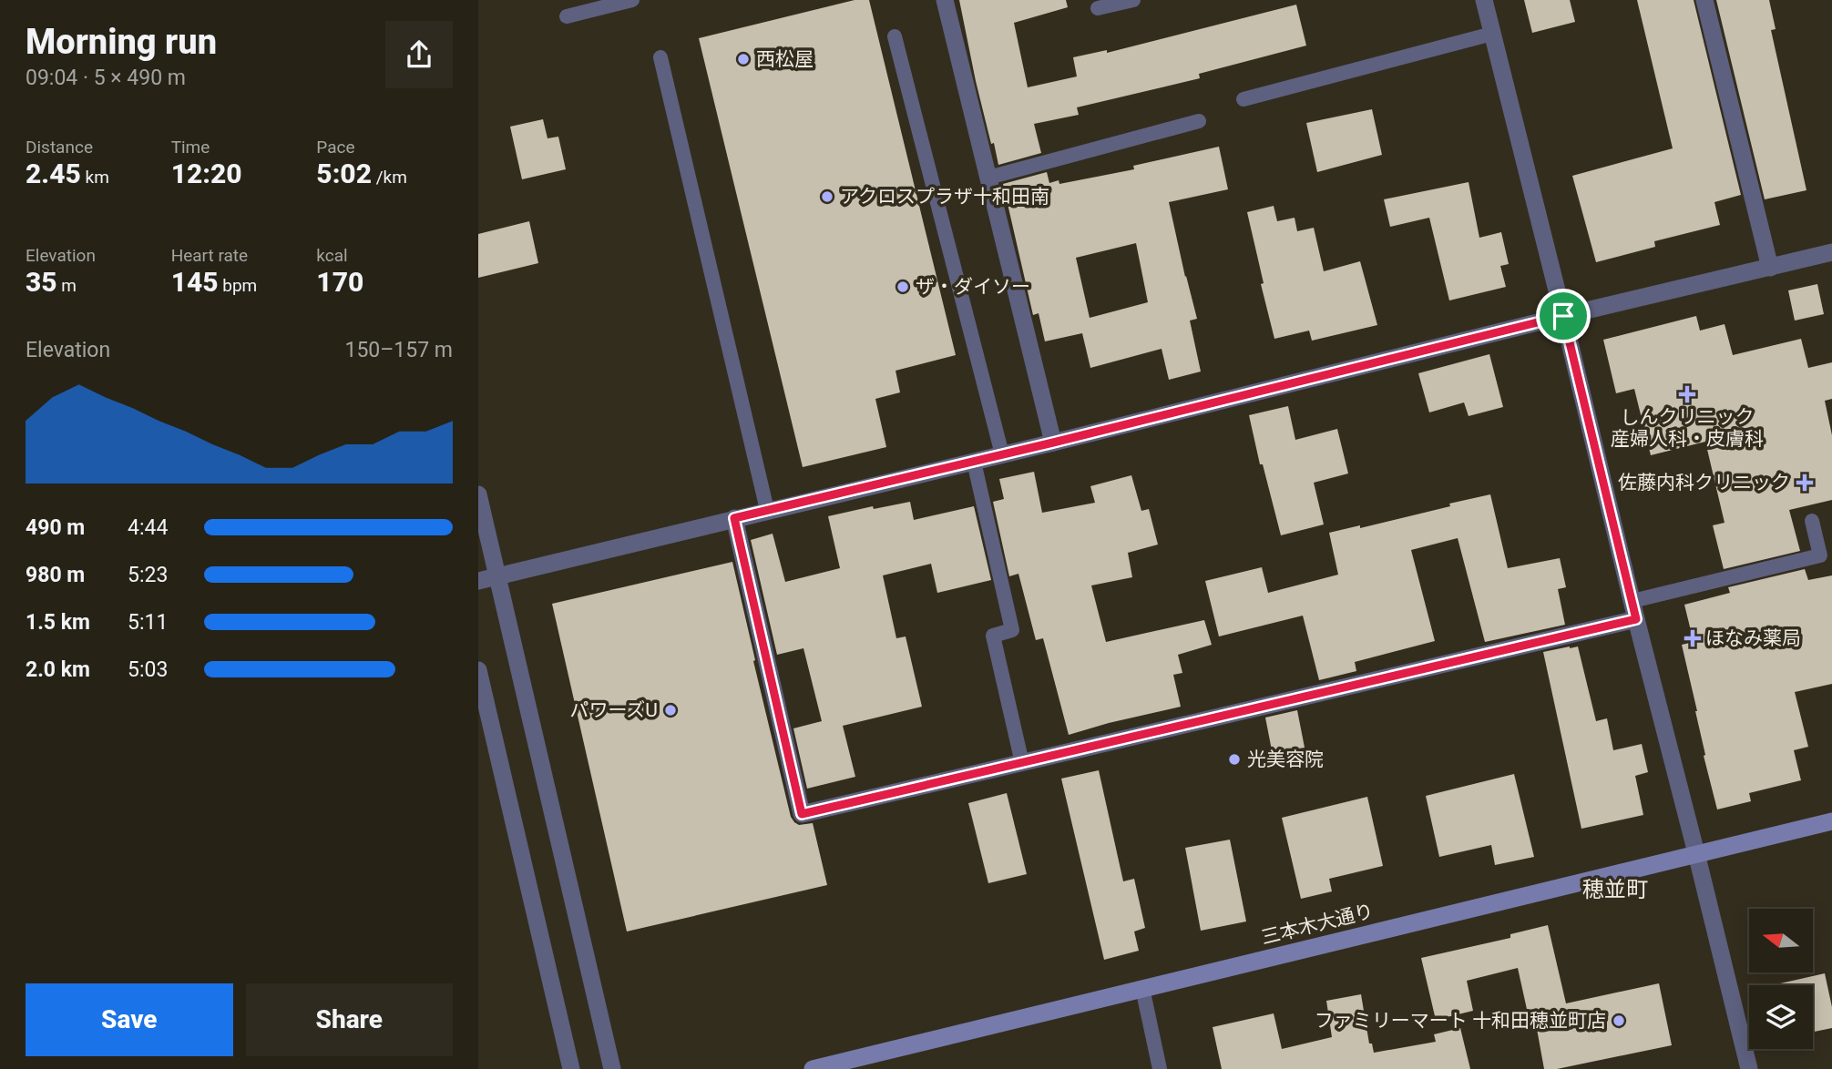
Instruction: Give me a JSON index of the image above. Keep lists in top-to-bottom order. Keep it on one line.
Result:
{"streets":{"main road":["三本木大通り"]},"districts":["穂並町"],"places":{"other":["西松屋","アクロスプラザ十和田南","ザ・ダイソー","パワーズU","光美容院","ファミリーマート 十和田穂並町店"],"health":["しんクリニック 産婦人科・皮膚科","佐藤内科クリニック","ほなみ薬局"]},"north":"left","page":{"heading":["Morning run","09:04 · 5 × 490 m"],"stats":[["Distance","2.45 km"],["Time","12:20"],["Pace","5:02 /km"],["Elevation","35 m"],["Heart rate","145 bpm"],["kcal","170"]],"chart":["Elevation","150–157 m"],"list":[{"name":"490 m","note":"4:44"},{"name":"980 m","note":"5:23"},{"name":"1.5 km","note":"5:11"},{"name":"2.0 km","note":"5:03"}],"buttons":["Save","Share"]}}
